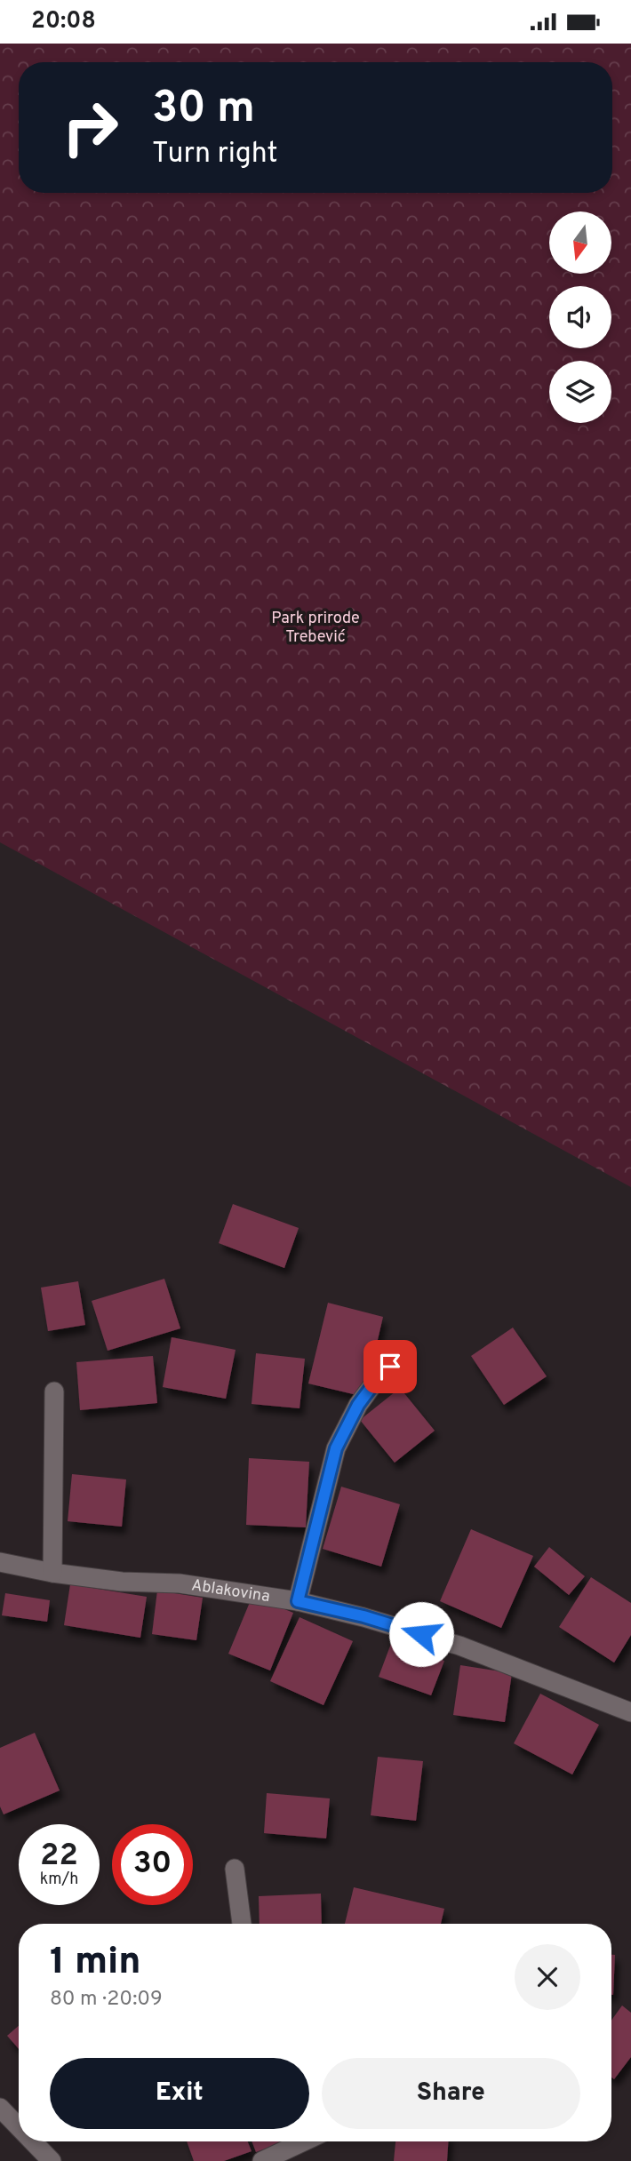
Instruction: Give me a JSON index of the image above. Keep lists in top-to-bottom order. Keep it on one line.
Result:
{"streets":{"street":["Ablakovina"]},"parks":["Park prirode Trebević"],"north":"bottom","page":{"status":"20:08","turn":["30 m","Turn right"],"speed":"22 km/h","limit":"30","heading":["1 min","80 m · 20:09"],"buttons":["Exit","Share"]}}
